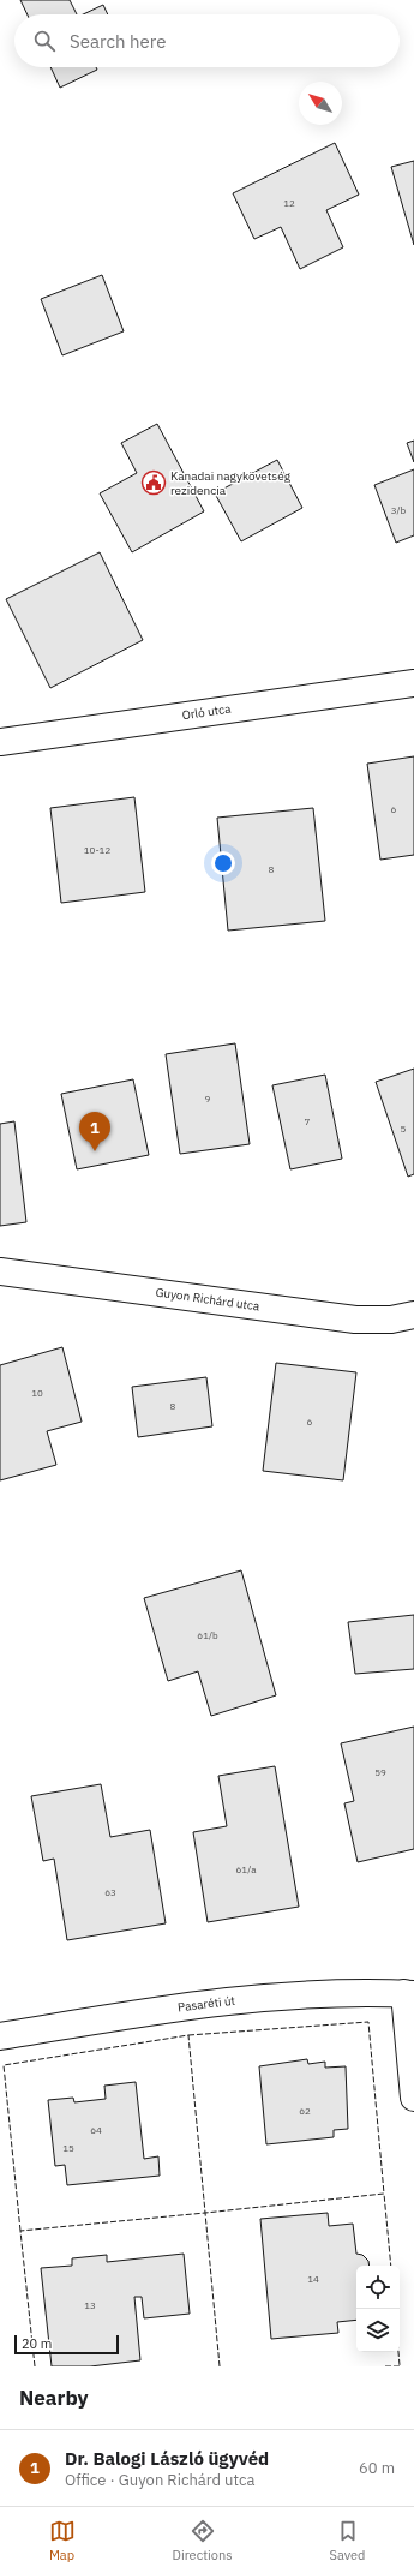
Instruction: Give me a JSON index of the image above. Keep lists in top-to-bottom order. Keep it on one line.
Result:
{"streets":{"street":["Orló utca","Guyon Richárd utca","Pasaréti út"]},"places":{"public building":["Kanadai nagykövetség rezidencia"]},"house_numbers":["12","3/b","6","10-12","8","9","7","5","10","8","6","61/b","59","61/a","63","62","64","15","14","13"],"scale_bar":"20 m","north":"top left","page":{"search":"Search here","pins":"1","scale":"20 m","heading":"Nearby","list":[{"mark":"1","name":"Dr. Balogi László ügyvéd","note":"Office · Guyon Richárd utca","value":"60 m"}],"nav":["Map","Directions","Saved"]}}
